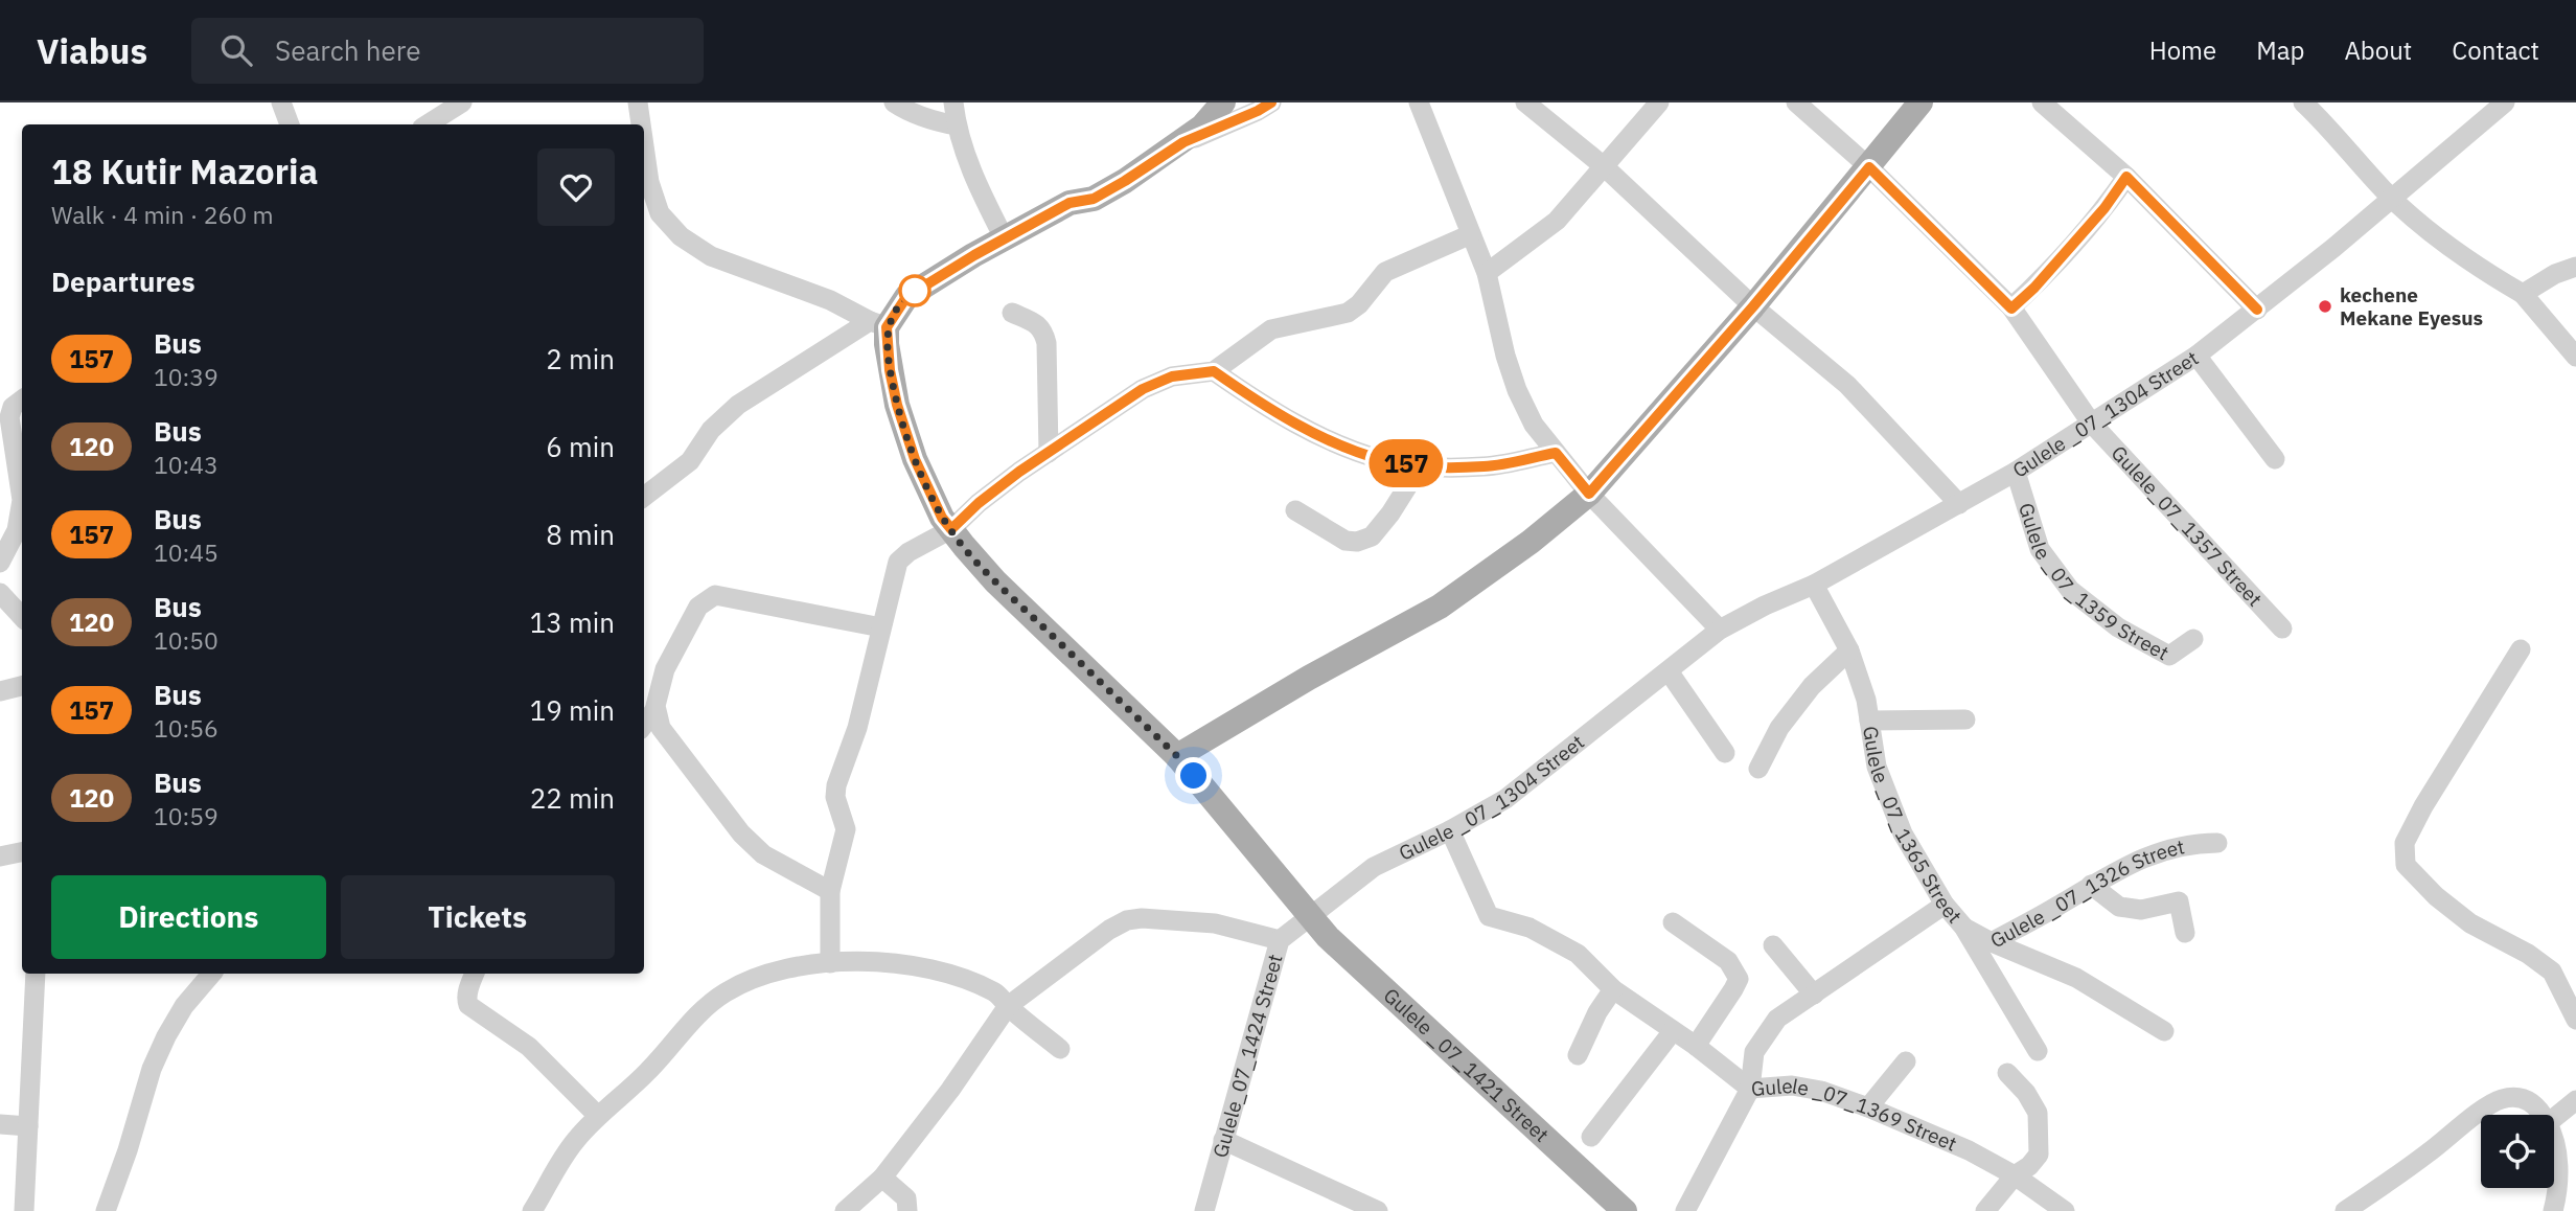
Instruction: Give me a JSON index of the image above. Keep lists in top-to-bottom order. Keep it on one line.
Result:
{"streets":{"main road":["Gulele _07_1421 Street"],"street":["Gulele _07_1304 Street","Gulele_07_1357 Street","Gulele _07_1359 Street","Gulele _07_1365 Street","Gulele _07_1326 Street","Gulele_07_1424 Street","Gulele _07_1369 Street"]},"crossings":[["Gulele _07_1304 Street","Gulele_07_1357 Street"],["Gulele _07_1304 Street","Gulele _07_1359 Street"],["Gulele _07_1304 Street","Gulele _07_1365 Street"],["Gulele _07_1304 Street","Gulele_07_1424 Street"],["Gulele _07_1304 Street","Gulele _07_1421 Street"],["Gulele _07_1304 Street","Gulele _07_1369 Street"],["Gulele _07_1365 Street","Gulele _07_1326 Street"],["Gulele_07_1424 Street","Gulele _07_1421 Street"]],"places":["kechene Mekane Eyesus"],"lines":["bus line 157"],"page":{"header":"Viabus","search":"Search here","nav":["Home","Map","About","Contact"],"on_map":"157","heading":[["18 Kutir Mazoria","Walk · 4 min · 260 m"],"Departures"],"list":[{"mark":"157","name":"Bus","note":"10:39","value":"2 min"},{"mark":"120","name":"Bus","note":"10:43","value":"6 min"},{"mark":"157","name":"Bus","note":"10:45","value":"8 min"},{"mark":"120","name":"Bus","note":"10:50","value":"13 min"},{"mark":"157","name":"Bus","note":"10:56","value":"19 min"},{"mark":"120","name":"Bus","note":"10:59","value":"22 min"}],"buttons":["Directions","Tickets"]}}
